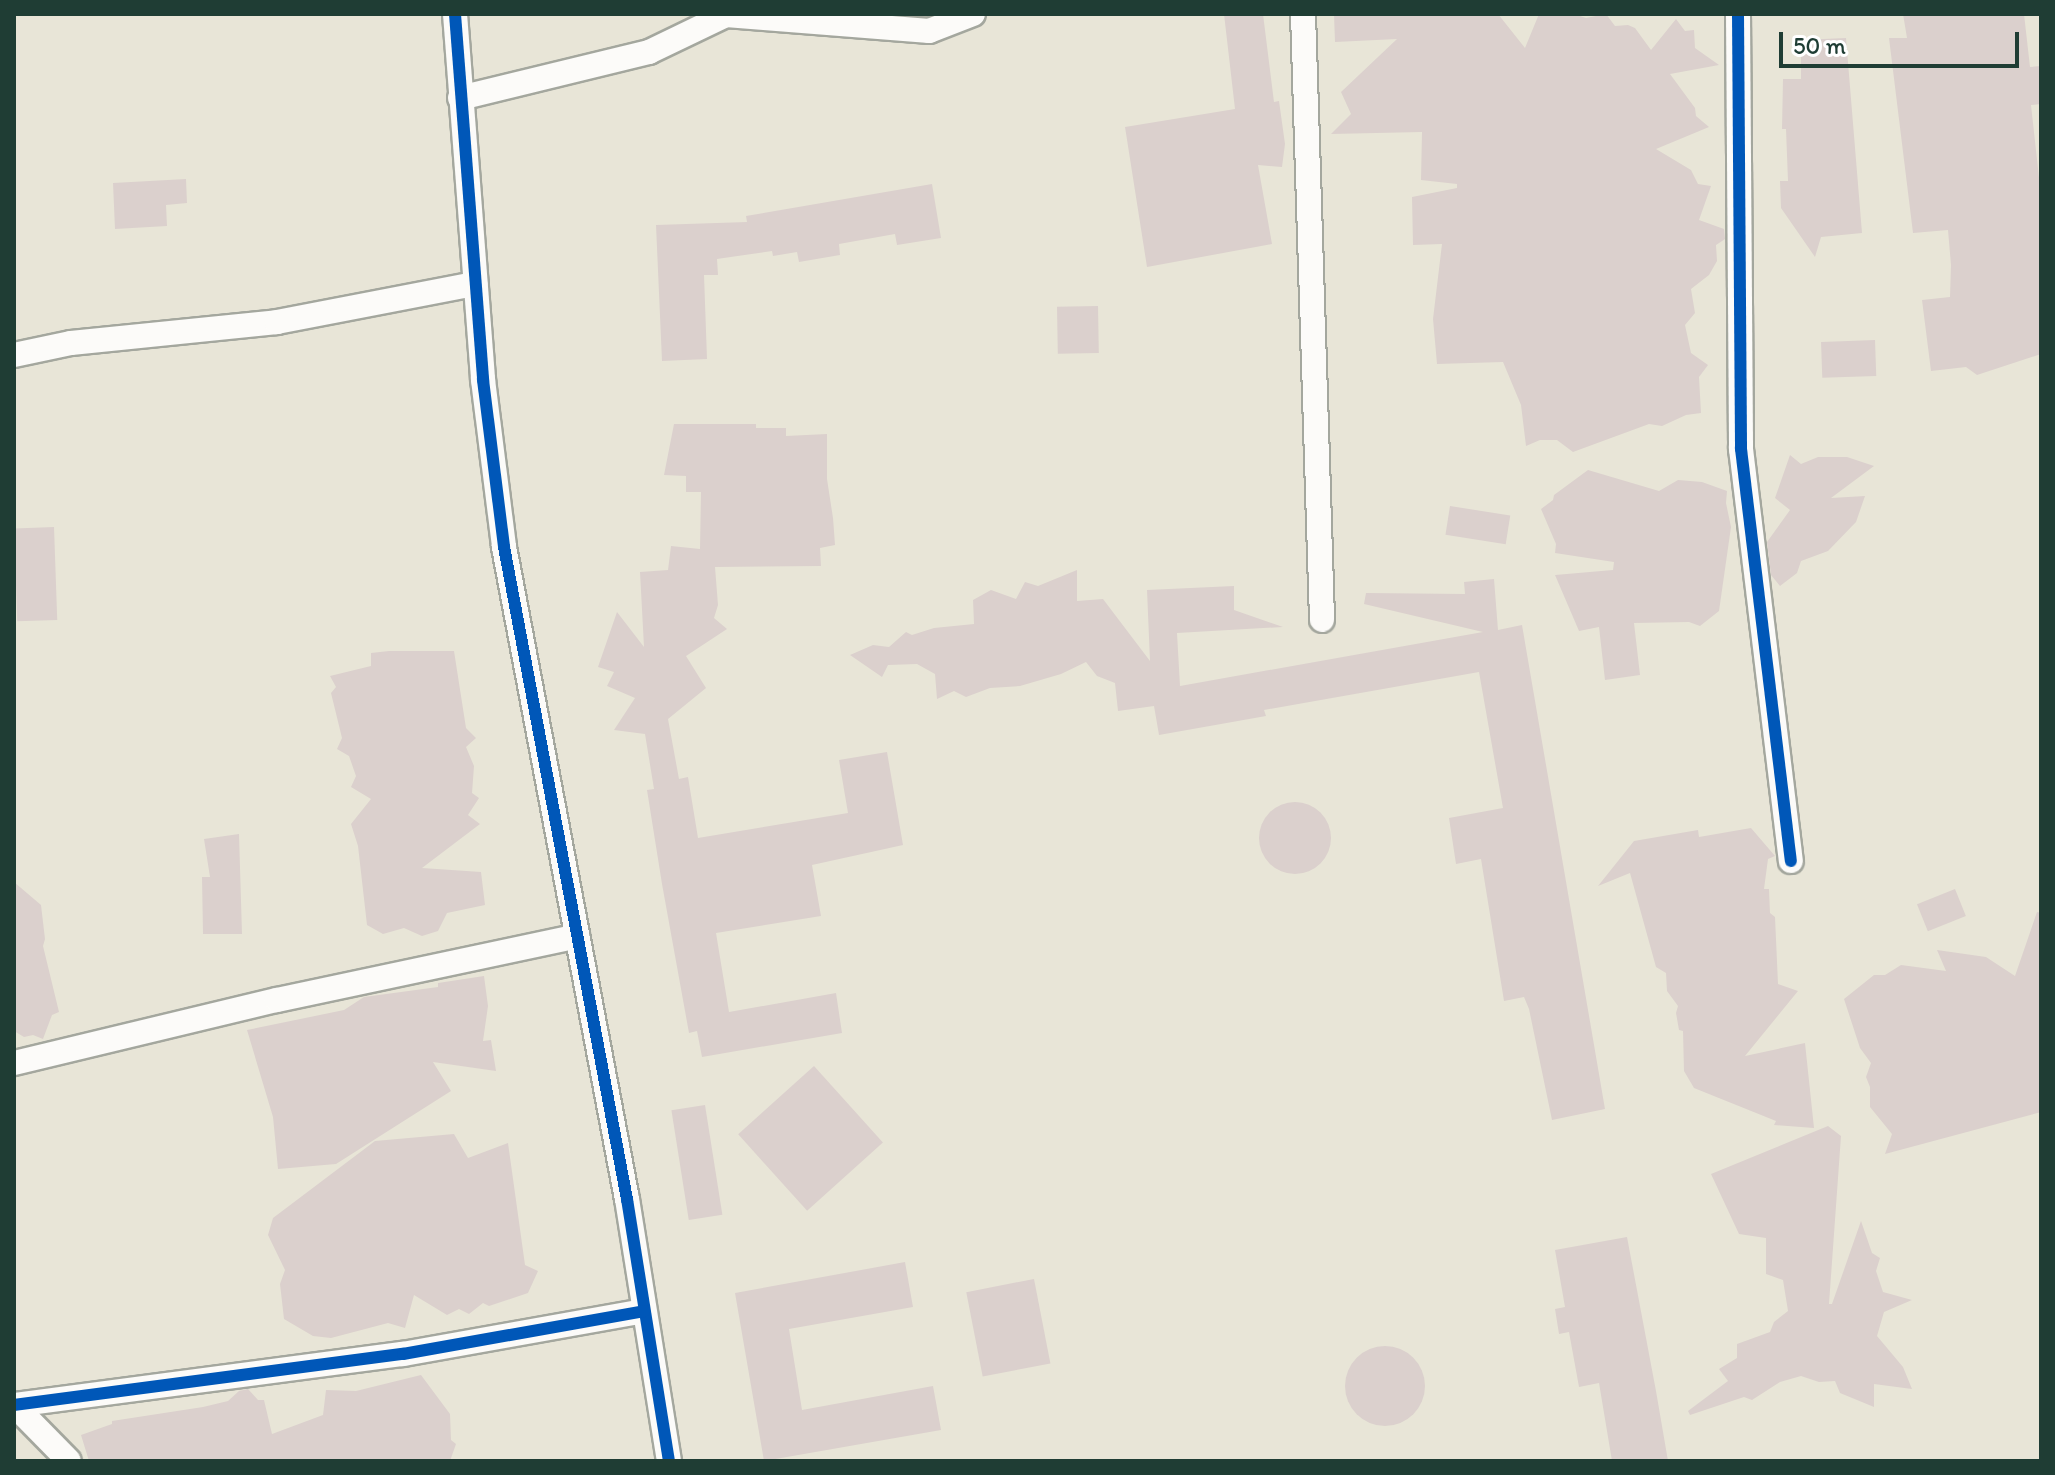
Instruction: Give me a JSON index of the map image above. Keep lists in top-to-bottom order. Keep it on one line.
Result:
{"scale_bar":"50 m"}
